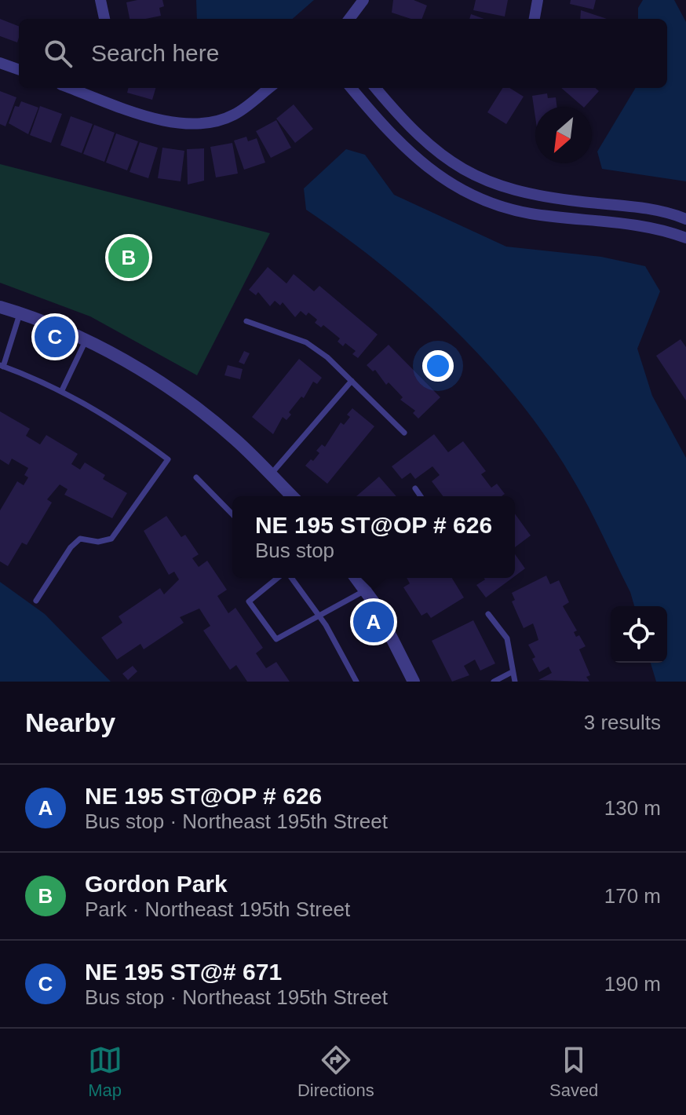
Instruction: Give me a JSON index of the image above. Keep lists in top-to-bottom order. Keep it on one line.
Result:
{"north":"bottom left","page":{"search":"Search here","pins":["B","C","A"],"popup":["NE 195 ST@OP # 626","Bus stop"],"heading":["Nearby","3 results"],"list":[{"mark":"A","name":"NE 195 ST@OP # 626","note":"Bus stop · Northeast 195th Street","value":"130 m"},{"mark":"B","name":"Gordon Park","note":"Park · Northeast 195th Street","value":"170 m"},{"mark":"C","name":"NE 195 ST@# 671","note":"Bus stop · Northeast 195th Street","value":"190 m"}],"nav":["Map","Directions","Saved"]}}
